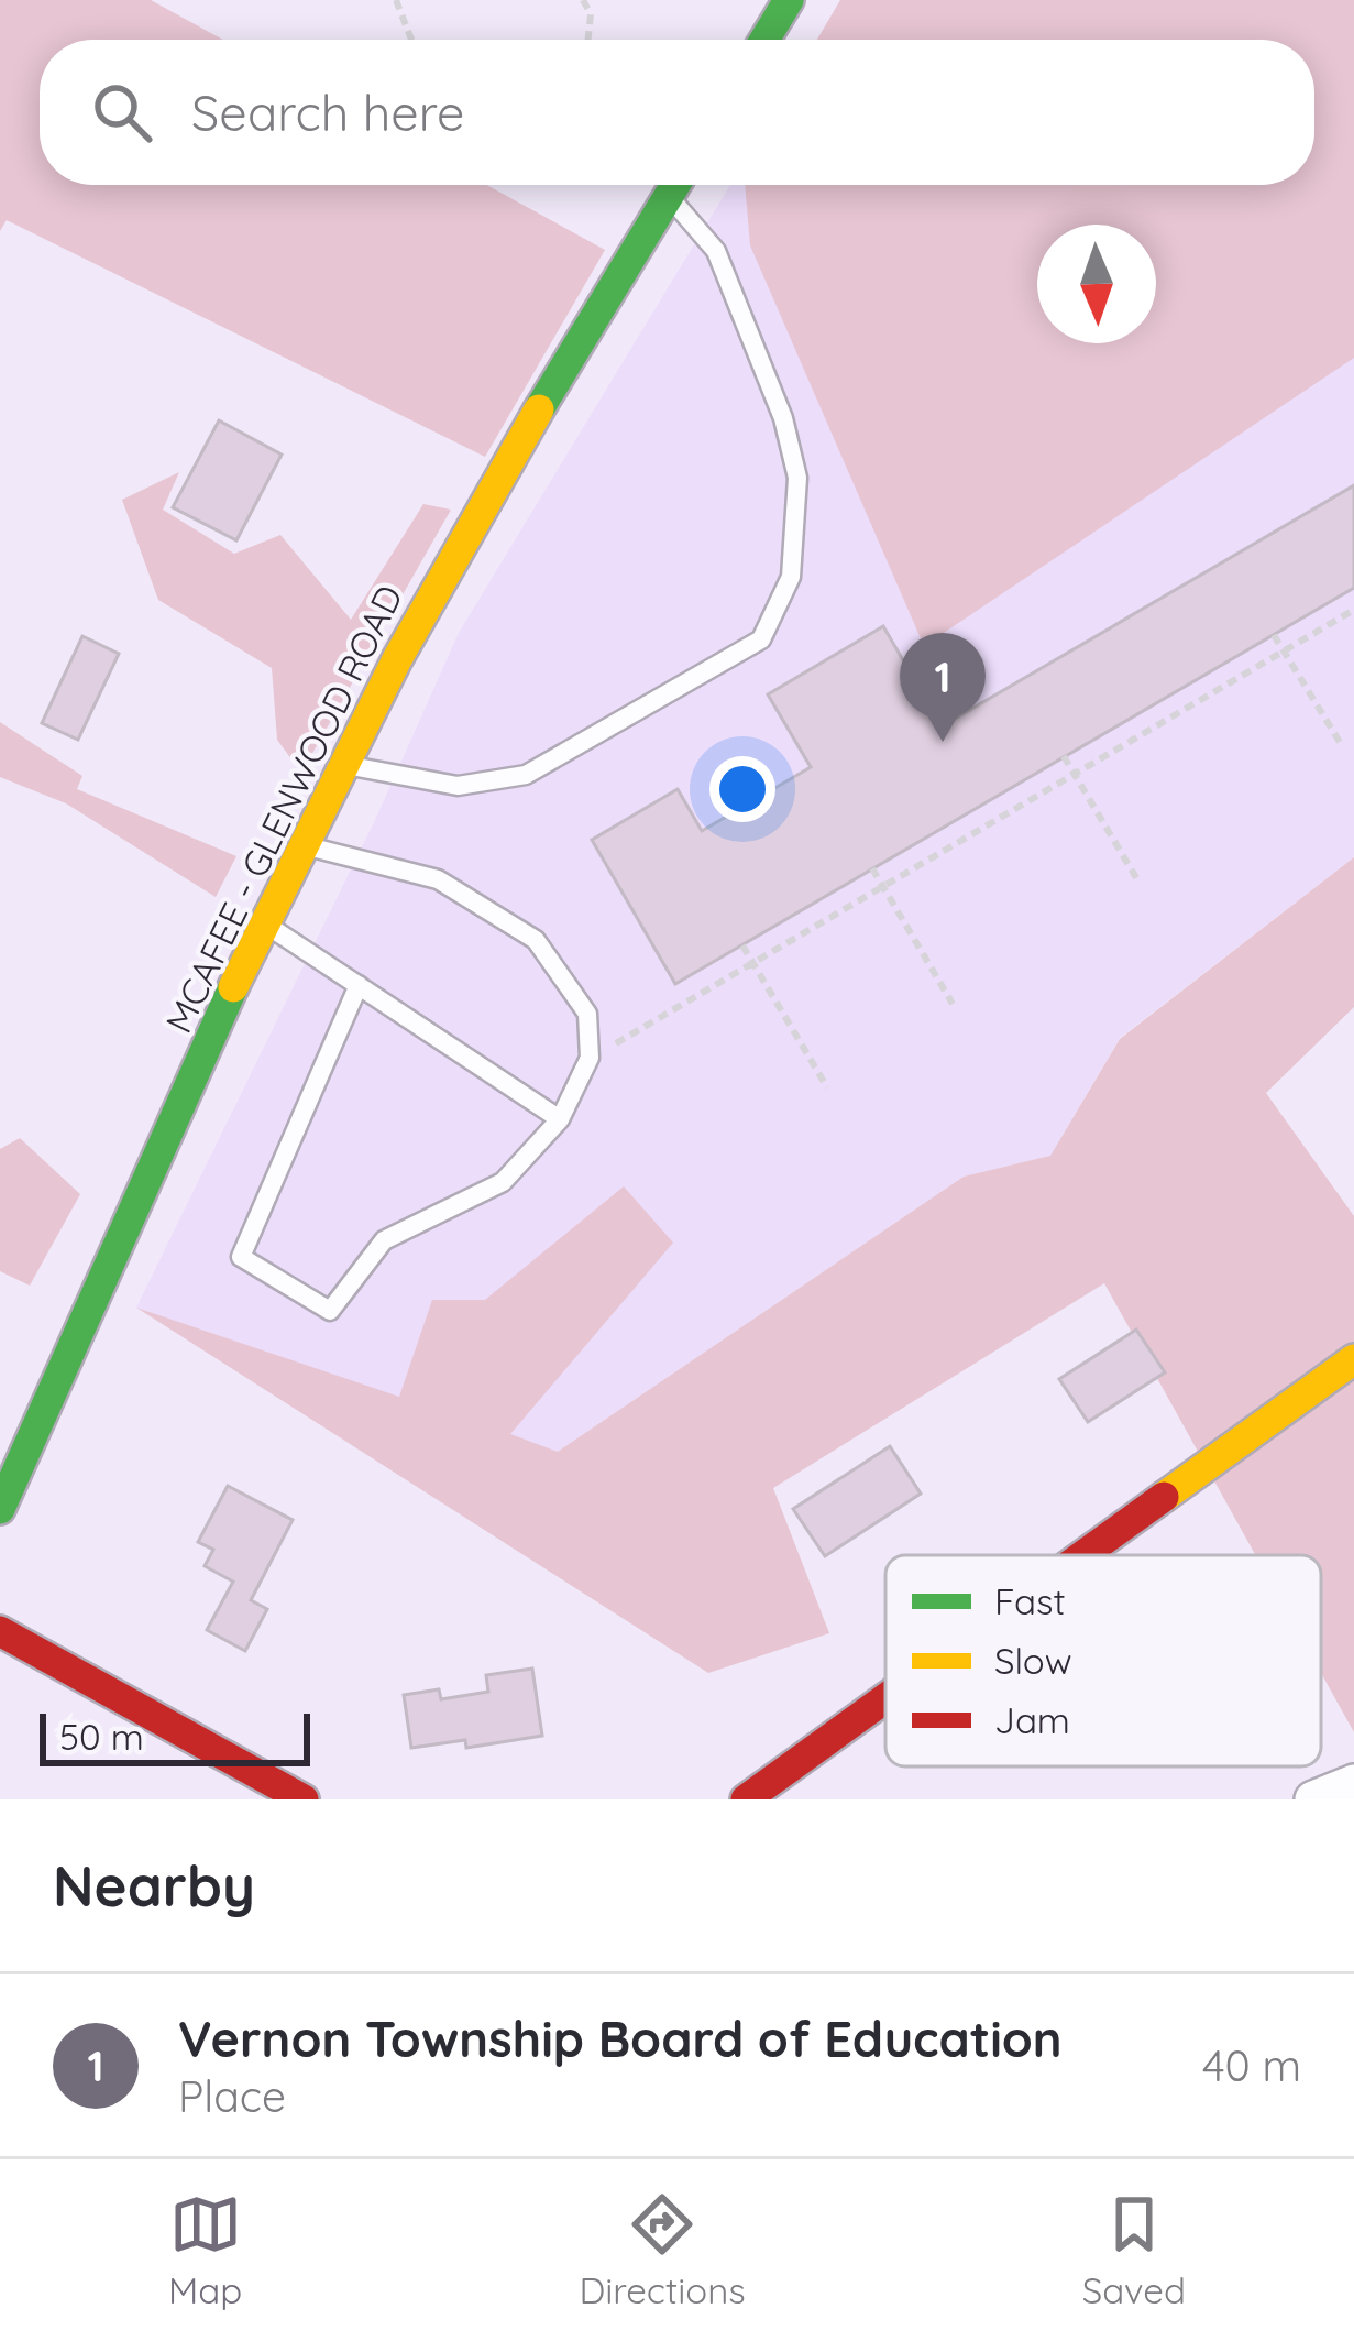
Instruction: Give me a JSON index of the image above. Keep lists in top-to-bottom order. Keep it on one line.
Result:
{"streets":{"street":["MCAFEE - GLENWOOD ROAD"]},"legend":["Fast","Slow","Jam"],"scale_bar":"50 m","north":"bottom","page":{"search":"Search here","pins":"1","scale":"50 m","heading":"Nearby","list":[{"mark":"1","name":"Vernon Township Board of Education","note":"Place","value":"40 m"}],"nav":["Map","Directions","Saved"]}}
